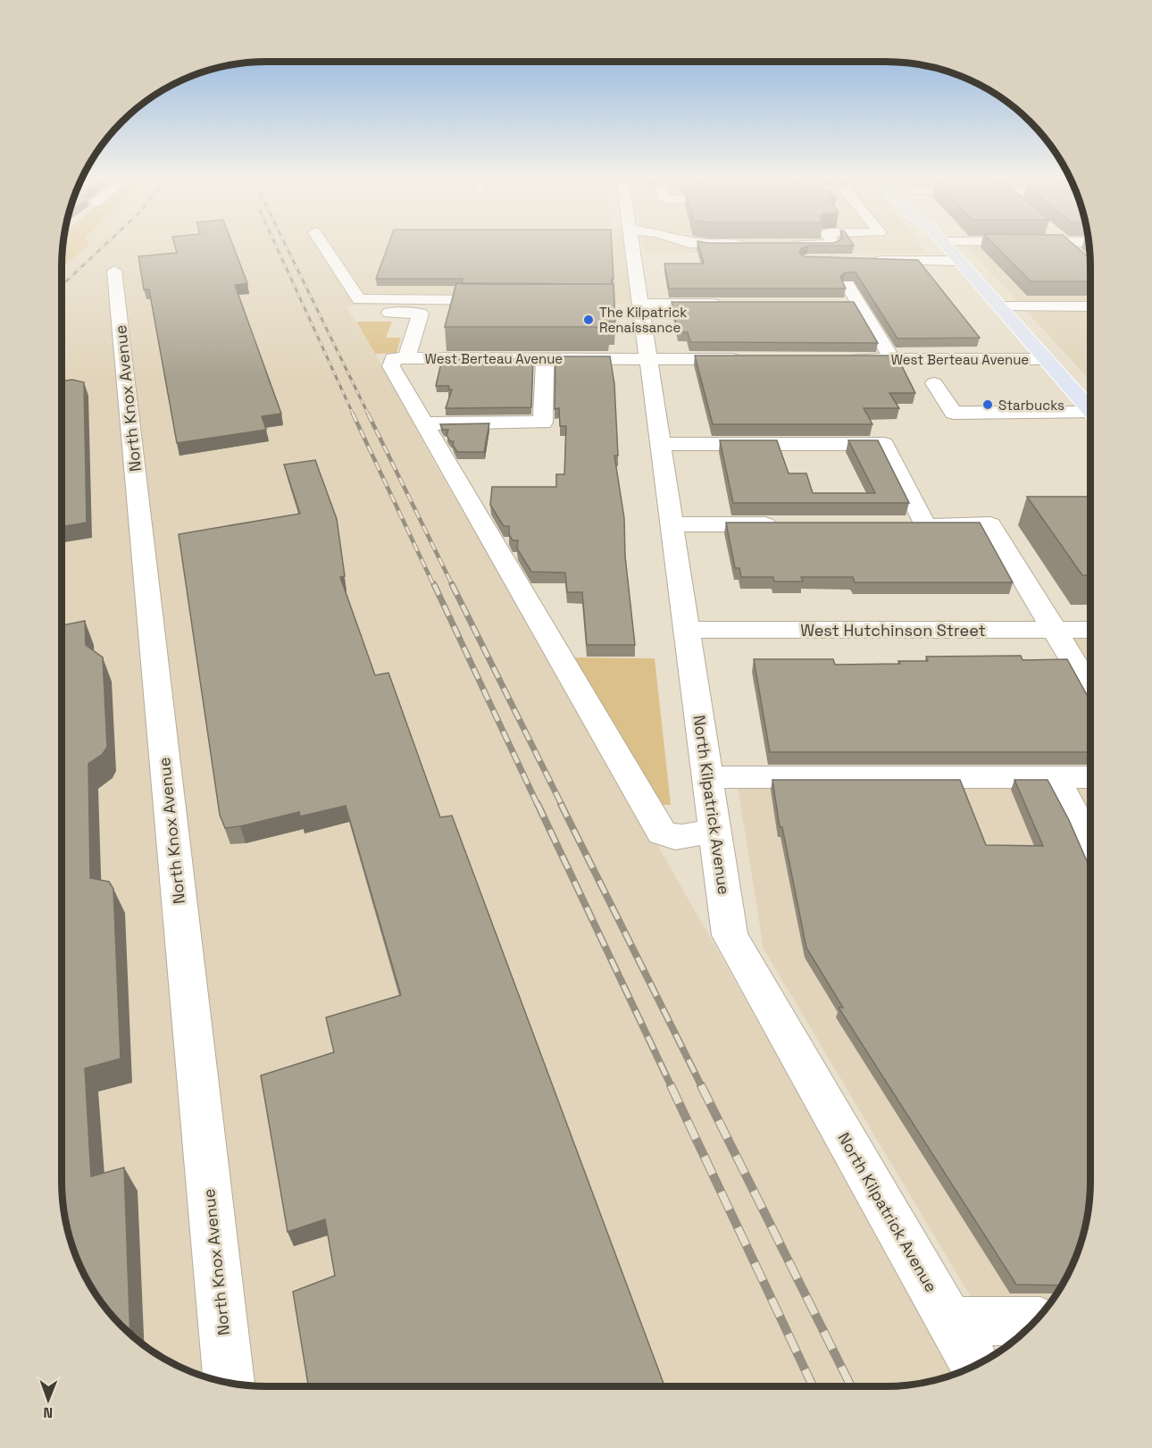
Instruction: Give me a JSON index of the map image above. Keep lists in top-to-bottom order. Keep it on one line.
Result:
{"streets":{"street":["West Berteau Avenue","North Knox Avenue","West Hutchinson Street","North Kilpatrick Avenue"]},"crossings":[["West Berteau Avenue","North Kilpatrick Avenue"],["West Hutchinson Street","North Kilpatrick Avenue"]],"places":["The Kilpatrick Renaissance","Starbucks"],"north":"bottom"}
